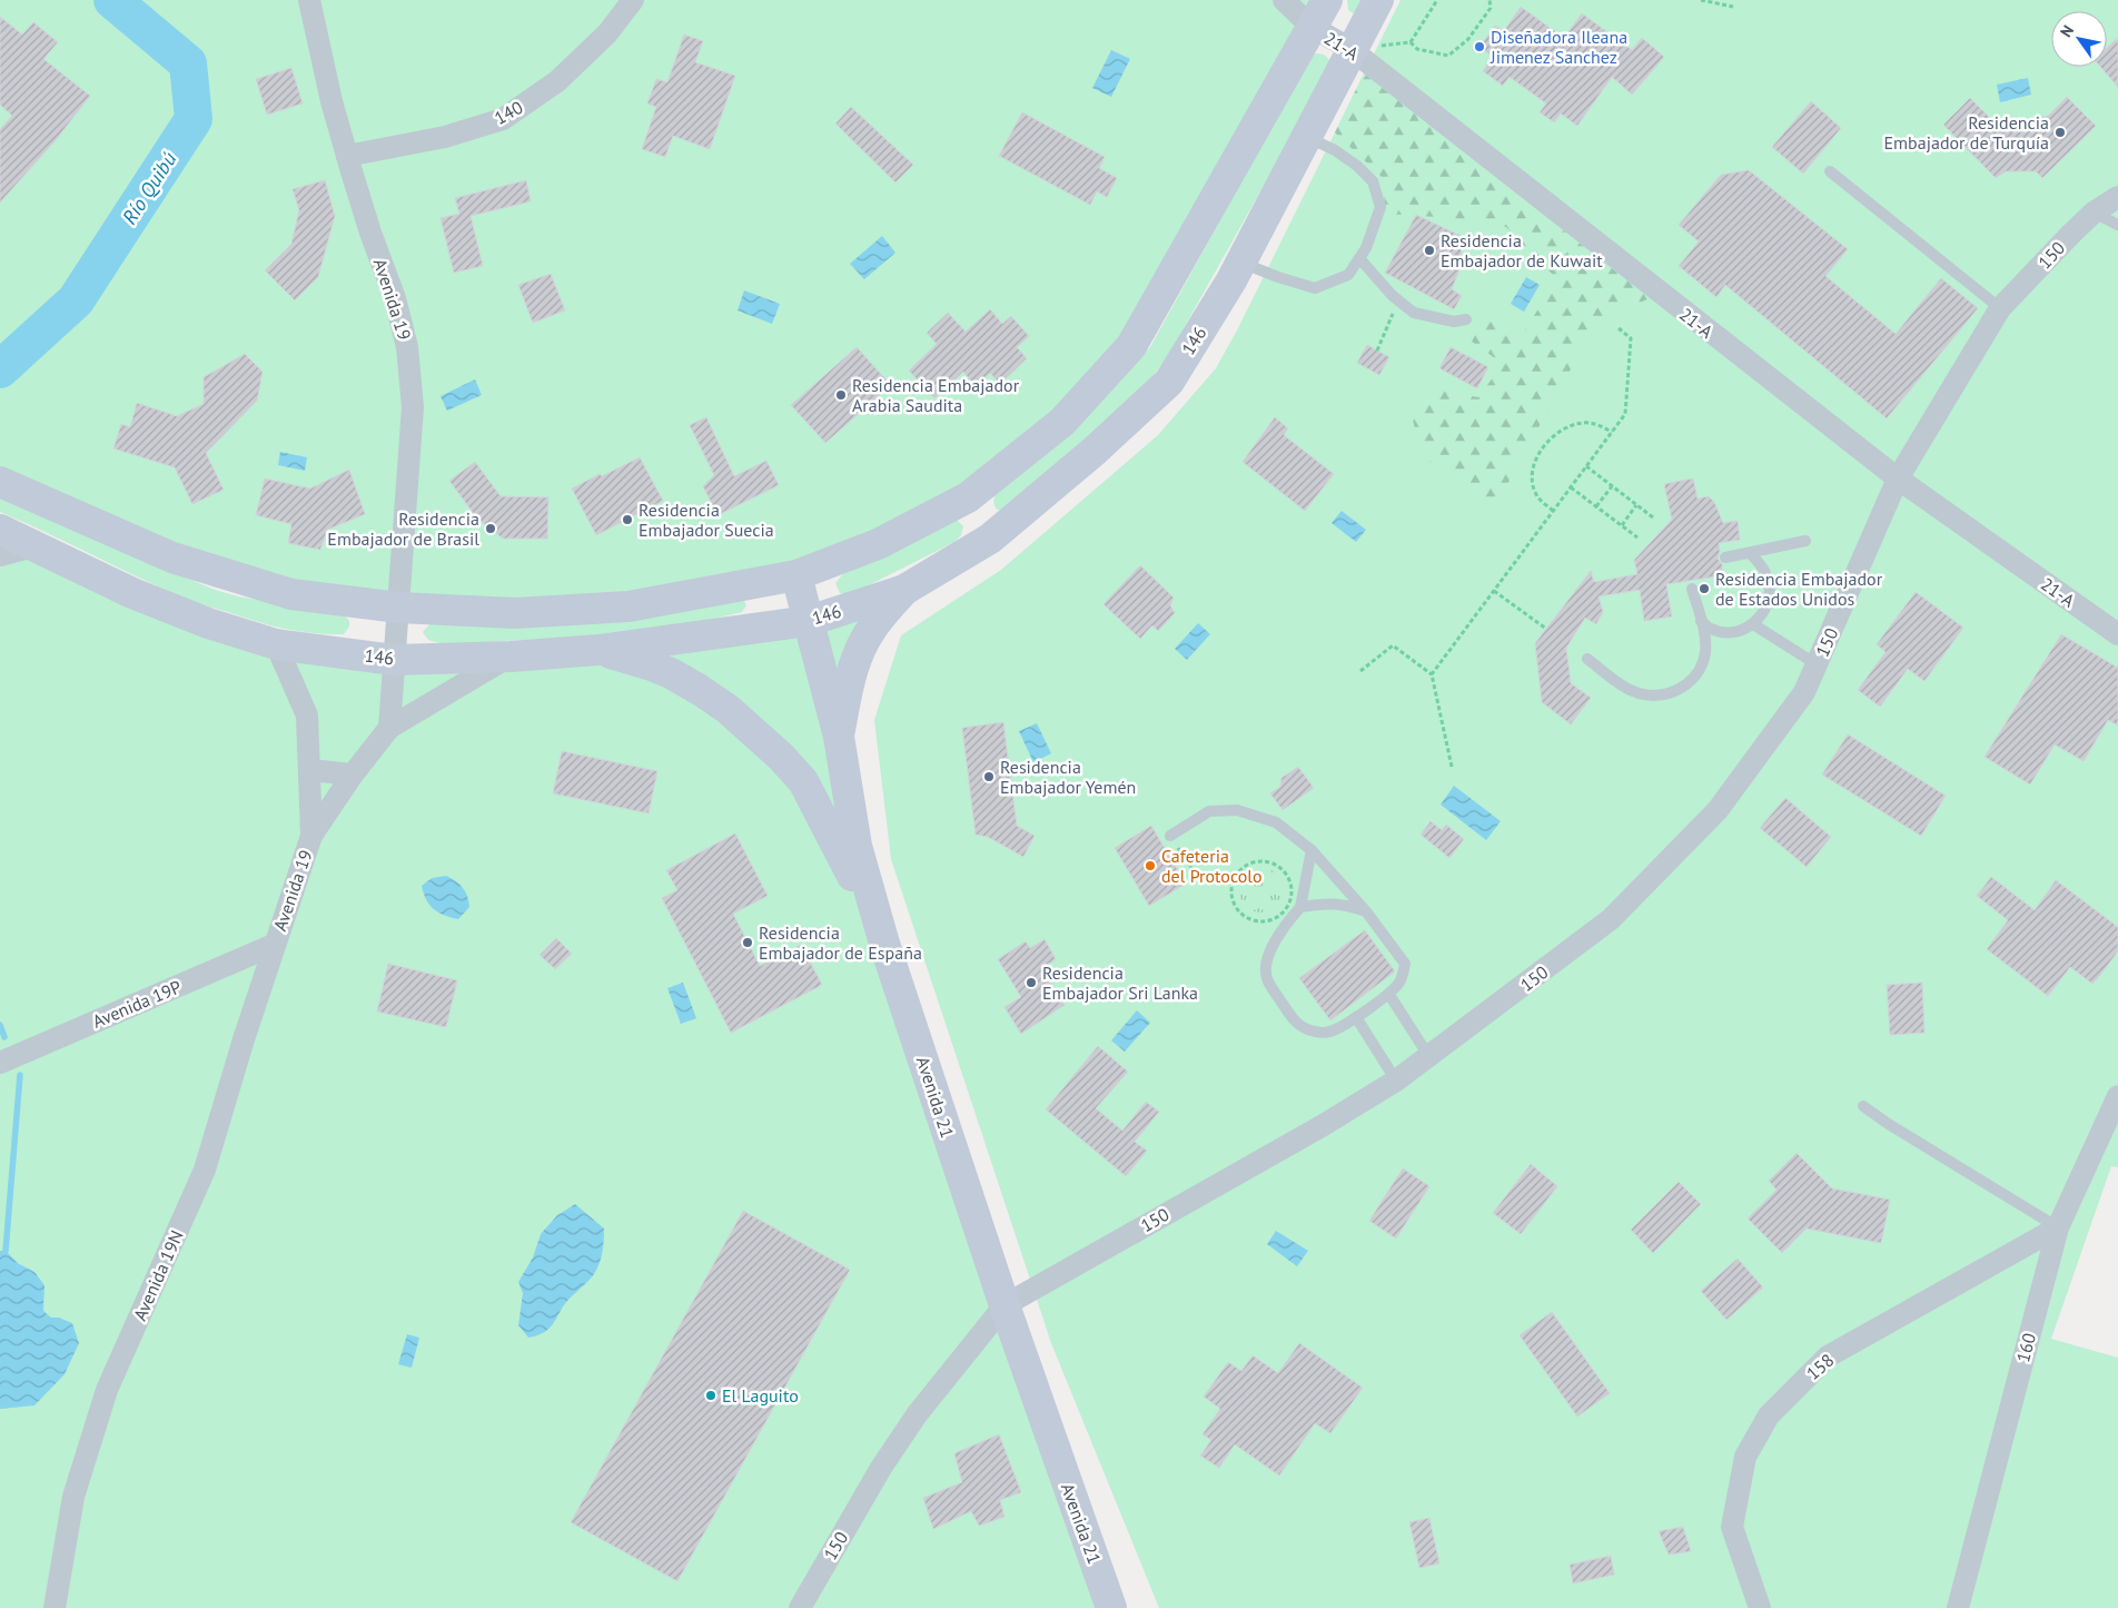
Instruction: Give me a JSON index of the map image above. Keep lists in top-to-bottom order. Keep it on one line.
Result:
{"streets":{"main road":["146","Avenida 21"],"street":["21-A","140","150","Avenida 19","Avenida 19P","Avenida 19N","160","158"]},"crossings":[["21-A","150"],["21-A","146"],["140","Avenida 19"],["150","Avenida 21"],["Avenida 19","146"],["Avenida 19","Avenida 19P"],["Avenida 19","Avenida 19N"],["146","Avenida 21"],["Avenida 19P","Avenida 19N"],["160","158"]],"water":["Río Quibú"],"places":["Diseñadora Ileana Jimenez Sanchez","Residencia Embajador de Turquía","Residencia Embajador de Kuwait","Residencia Embajador Arabia Saudita","Residencia Embajador Suecia","Residencia Embajador de Brasil","Residencia Embajador de Estados Unidos","Residencia Embajador Yemén","Cafeteria del Protocolo","Residencia Embajador de España","Residencia Embajador Sri Lanka","El Laguito"],"north":"top left"}
